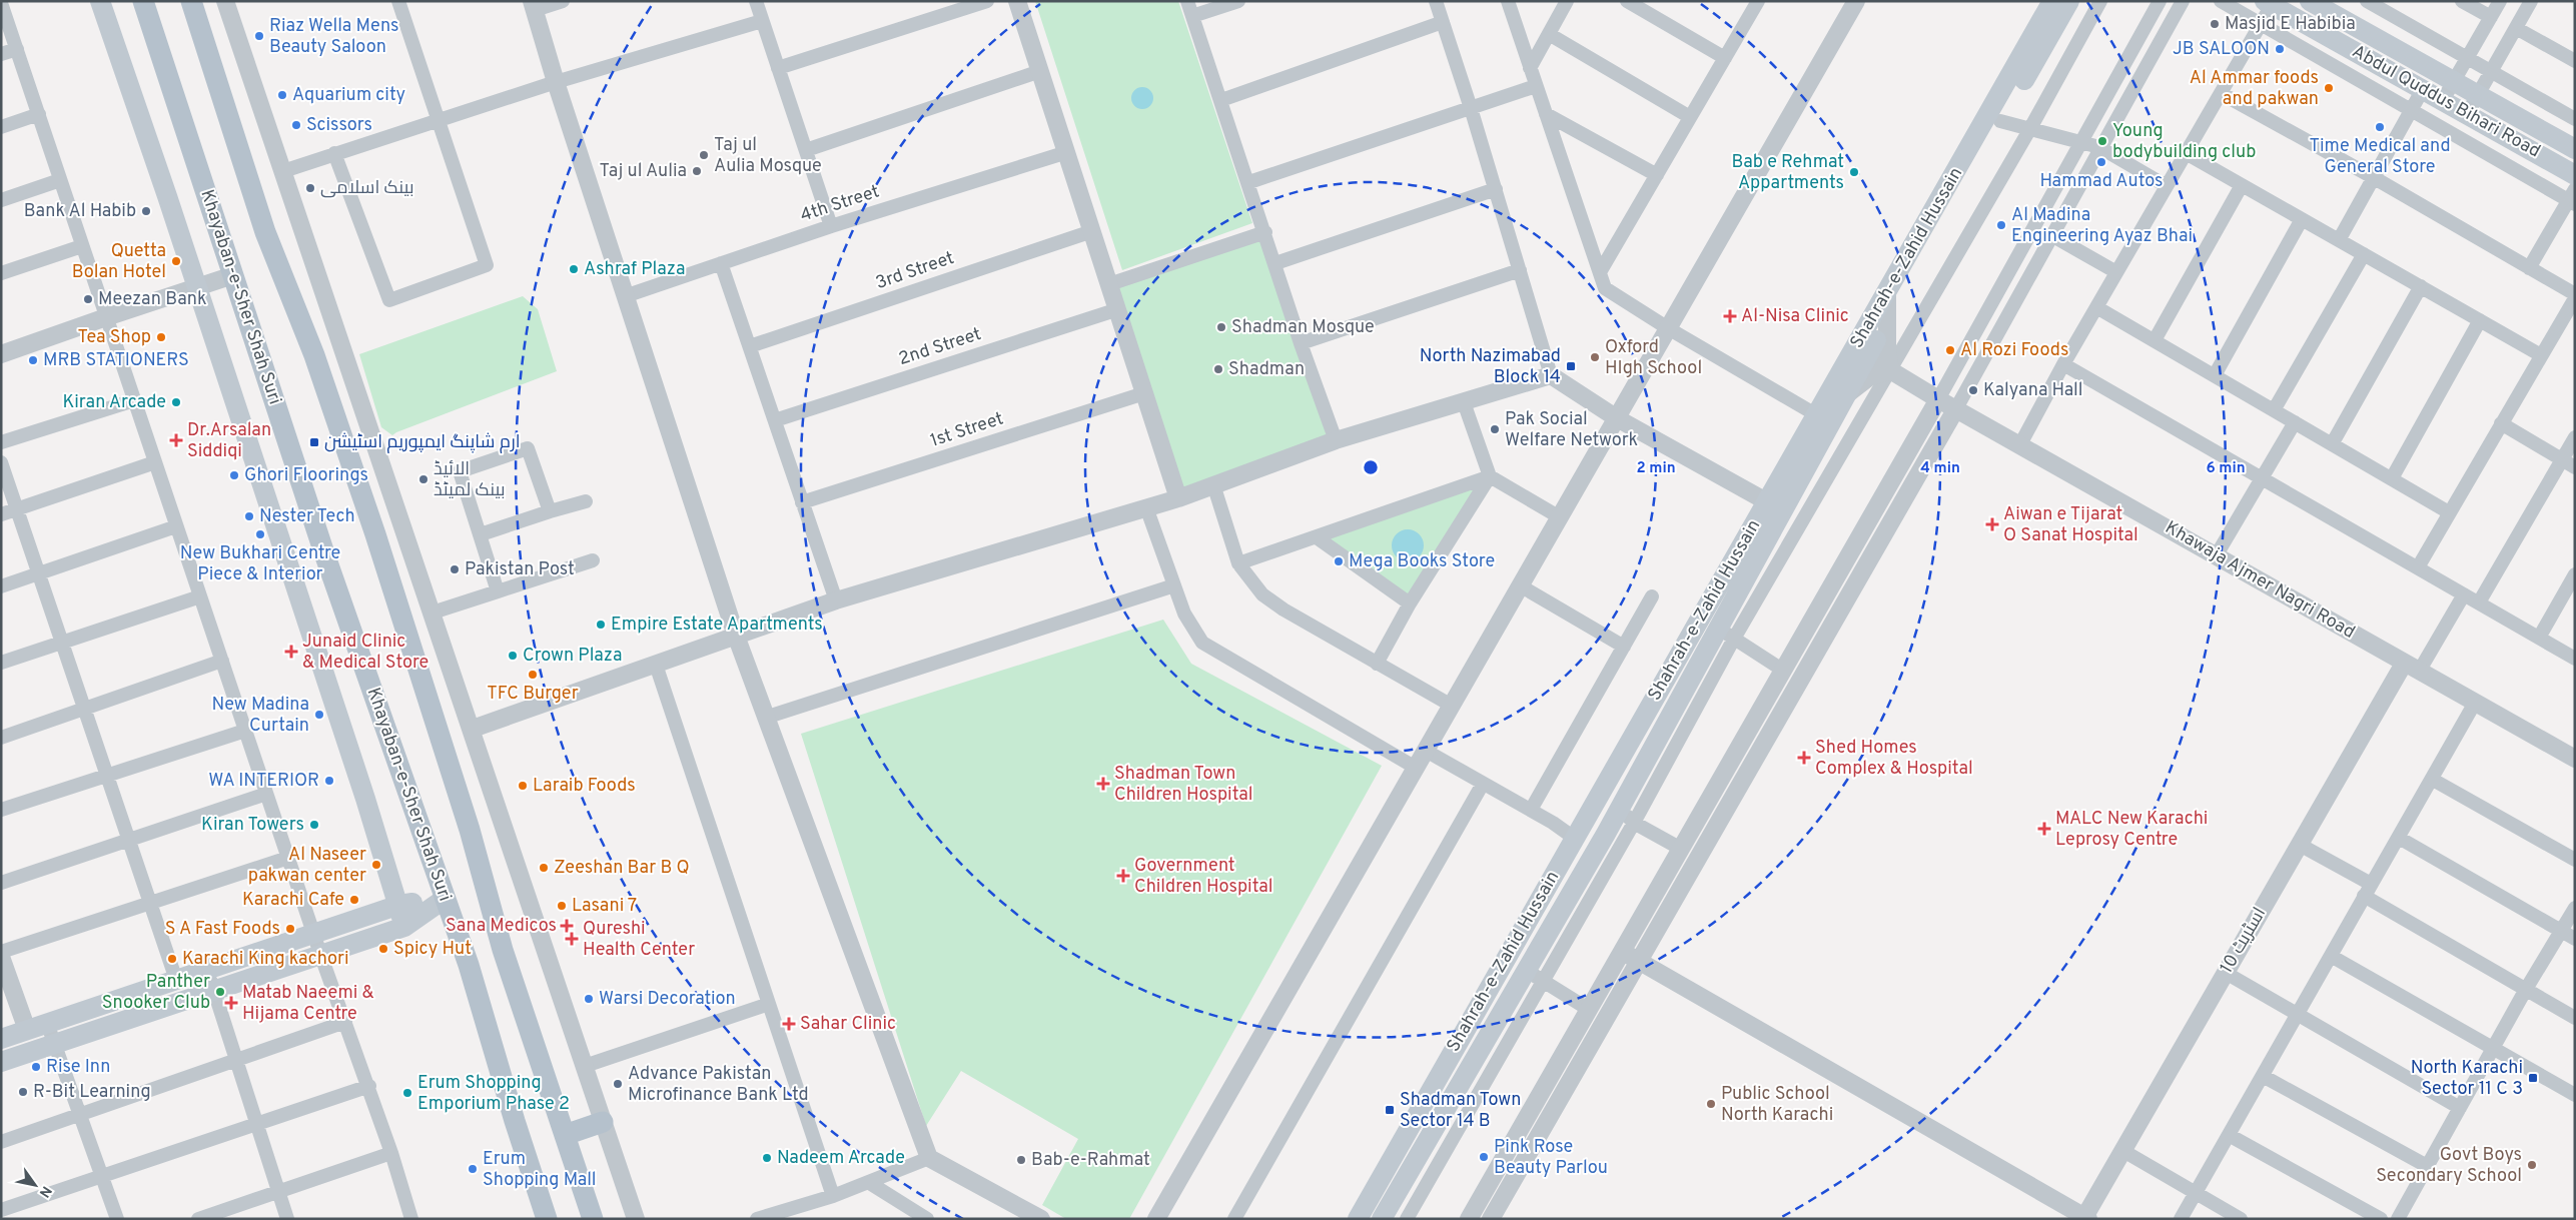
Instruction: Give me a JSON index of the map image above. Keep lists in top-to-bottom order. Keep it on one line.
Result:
{"streets":{"main road":["Abdul Quddus Bihari Road","Shahrah-e-Zahid Hussain","Khayaban-e-Sher Shah Suri"],"street":["4th Street","3rd Street","2nd Street","1st Street","Khawaja Ajmer Nagri Road","اسٹریٹ 10"]},"crossings":[["Shahrah-e-Zahid Hussain","Khawaja Ajmer Nagri Road"],["Khawaja Ajmer Nagri Road","اسٹریٹ 10"]],"places":{"other":["Masjid E Habibia","Riaz Wella Mens Beauty Saloon","JB SALOON","Al Ammar foods and pakwan","Aquarium city","Scissors","Time Medical and General Store","Young bodybuilding club","Taj ul Aulia Mosque","Hammad Autos","Taj ul Aulia","Bab e Rehmat Appartments","بینک اسلامی","Bank Al Habib","Al Madina Engineering Ayaz Bhai","Quetta Bolan Hotel","Ashraf Plaza","Meezan Bank","Shadman Mosque","Tea Shop","Al Rozi Foods","Oxford HIgh School","MRB STATIONERS","Shadman","Kalyana Hall","Kiran Arcade","Pak Social Welfare Network","Ghori Floorings","الائیڈ بینک لمیٹڈ","Nester Tech","New Bukhari Centre Piece & Interior","Mega Books Store","Pakistan Post","Empire Estate Apartments","Crown Plaza","TFC Burger","New Madina Curtain","WA INTERIOR","Laraib Foods","Kiran Towers","Al Naseer pakwan center","Zeeshan Bar B Q","Karachi Cafe","Lasani 7","S A Fast Foods","Spicy Hut","Karachi King kachori","Panther Snooker Club","Warsi Decoration","Rise Inn","Advance Pakistan Microfinance Bank Ltd","R-Bit Learning","Erum Shopping Emporium Phase 2","Public School North Karachi","Pink Rose Beauty Parlou","Nadeem Arcade","Bab-e-Rahmat","Govt Boys Secondary School","Erum Shopping Mall"],"health":["Al-Nisa Clinic","Dr.Arsalan Siddiqi","Aiwan e Tijarat O Sanat Hospital","Junaid Clinic & Medical Store","Shed Homes Complex & Hospital","Shadman Town Children Hospital","MALC New Karachi Leprosy Centre","Government Children Hospital","Sana Medicos","Qureshi Health Center","Matab Naeemi & Hijama Centre","Sahar Clinic"],"transit":["North Nazimabad Block 14","ارم شاپنگ ایمپوریم اسٹیشن","North Karachi Sector 11 C 3","Shadman Town Sector 14 B"]},"north":"bottom right","rings":["2 min","4 min","6 min"]}
